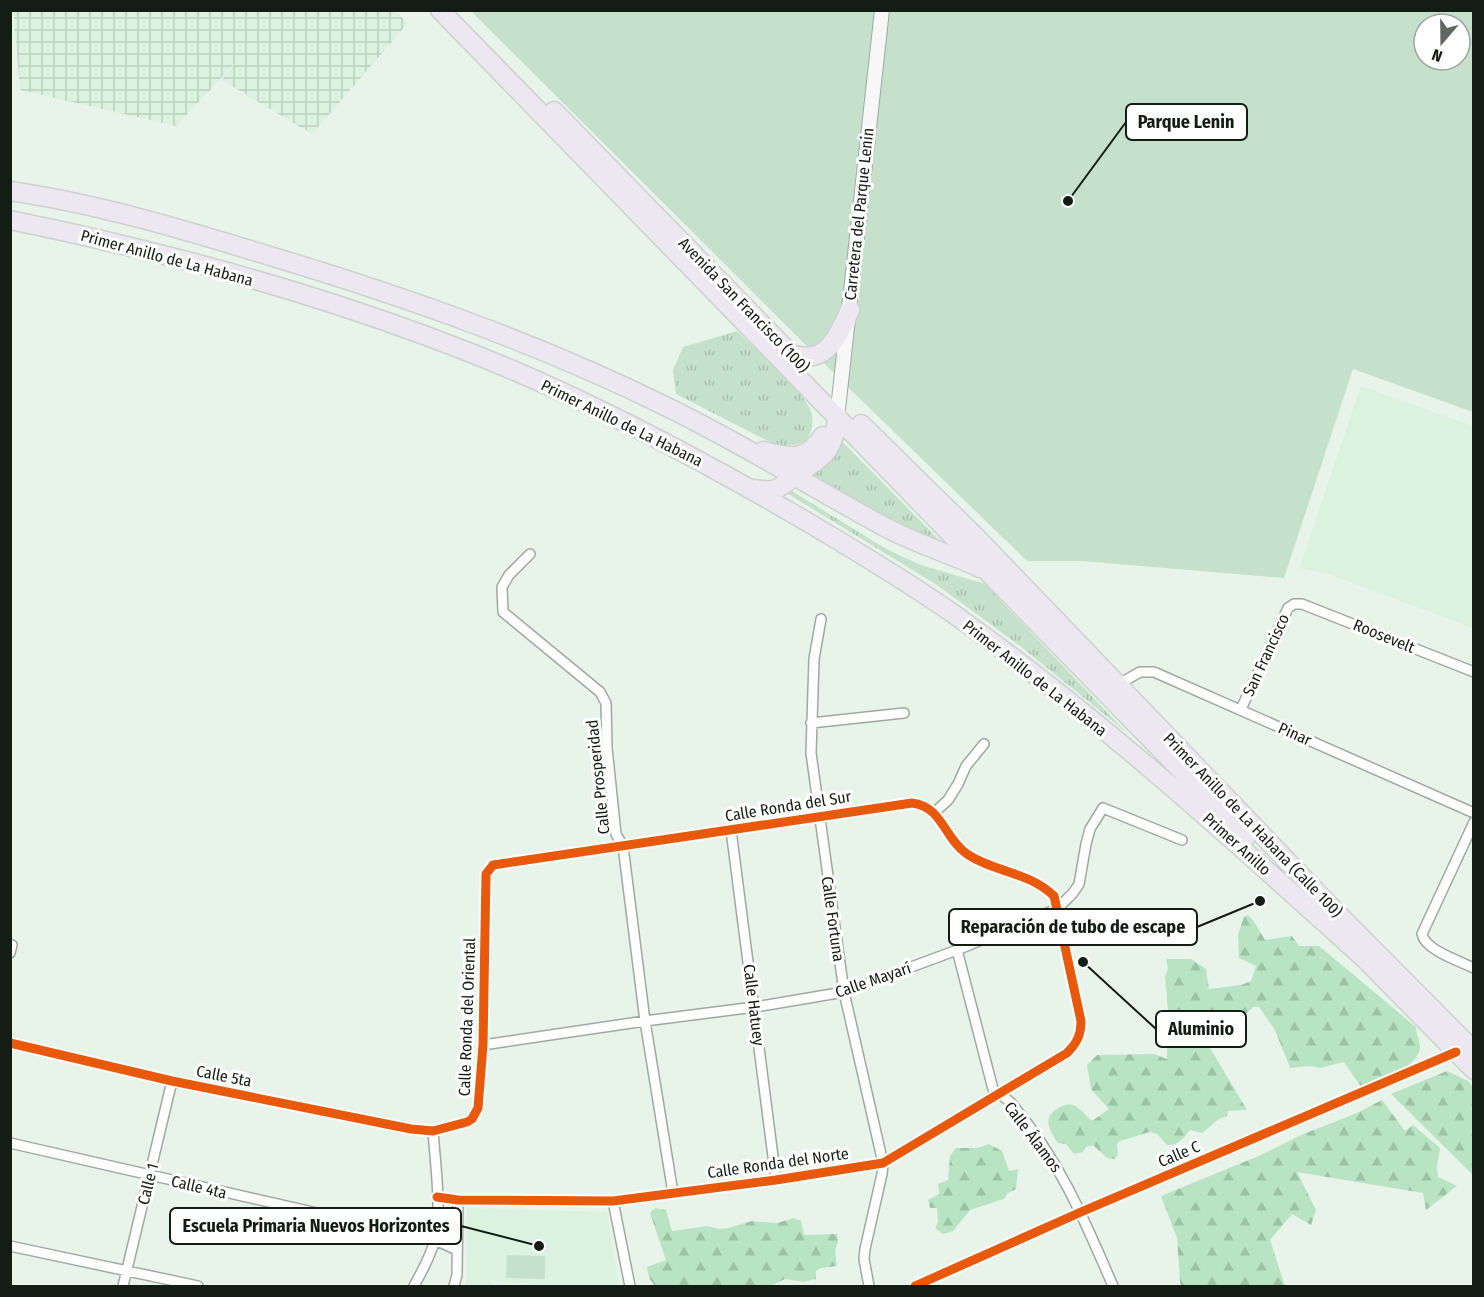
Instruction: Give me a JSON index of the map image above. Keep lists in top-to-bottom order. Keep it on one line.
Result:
{"streets":{"highway":["Primer Anillo de La Habana","Avenida San Francisco (100)","Primer Anillo de La Habana (Calle 100)","Primer Anillo"],"street":["Carretera del Parque Lenin","Roosevelt","San Francisco","Pinar","Calle Prosperidad","Calle Ronda del Sur","Calle Fortuna","Calle Mayarí","Calle Hatuey","Calle Ronda del Oriental","Calle 5ta","Calle Álamos","Calle C","Calle Ronda del Norte","Calle 1","Calle 4ta"]},"crossings":[["Carretera del Parque Lenin","Avenida San Francisco (100)"],["Primer Anillo de La Habana","Primer Anillo"],["Avenida San Francisco (100)","Primer Anillo de La Habana (Calle 100)"],["Avenida San Francisco (100)","Primer Anillo"],["Roosevelt","San Francisco"],["San Francisco","Pinar"],["Pinar","Primer Anillo de La Habana (Calle 100)"],["Calle Prosperidad","Calle Ronda del Sur"],["Calle Prosperidad","Calle Mayarí"],["Calle Prosperidad","Calle Ronda del Norte"],["Calle Ronda del Sur","Calle Fortuna"],["Calle Ronda del Sur","Calle Hatuey"],["Calle Ronda del Sur","Calle Ronda del Oriental"],["Primer Anillo de La Habana (Calle 100)","Primer Anillo"],["Primer Anillo de La Habana (Calle 100)","Calle C"],["Calle Fortuna","Calle Mayarí"],["Calle Fortuna","Calle Ronda del Norte"],["Calle Mayarí","Calle Hatuey"],["Calle Mayarí","Calle Ronda del Oriental"],["Calle Mayarí","Calle Álamos"],["Calle Mayarí","Calle Ronda del Norte"],["Calle Hatuey","Calle Ronda del Norte"],["Calle Ronda del Oriental","Calle 5ta"],["Calle 5ta","Calle 1"],["Calle Álamos","Calle C"],["Calle Álamos","Calle Ronda del Norte"],["Calle 1","Calle 4ta"]],"places":["Parque Lenin","Reparación de tubo de escape","Aluminio","Escuela Primaria Nuevos Horizontes"],"north":"bottom"}
